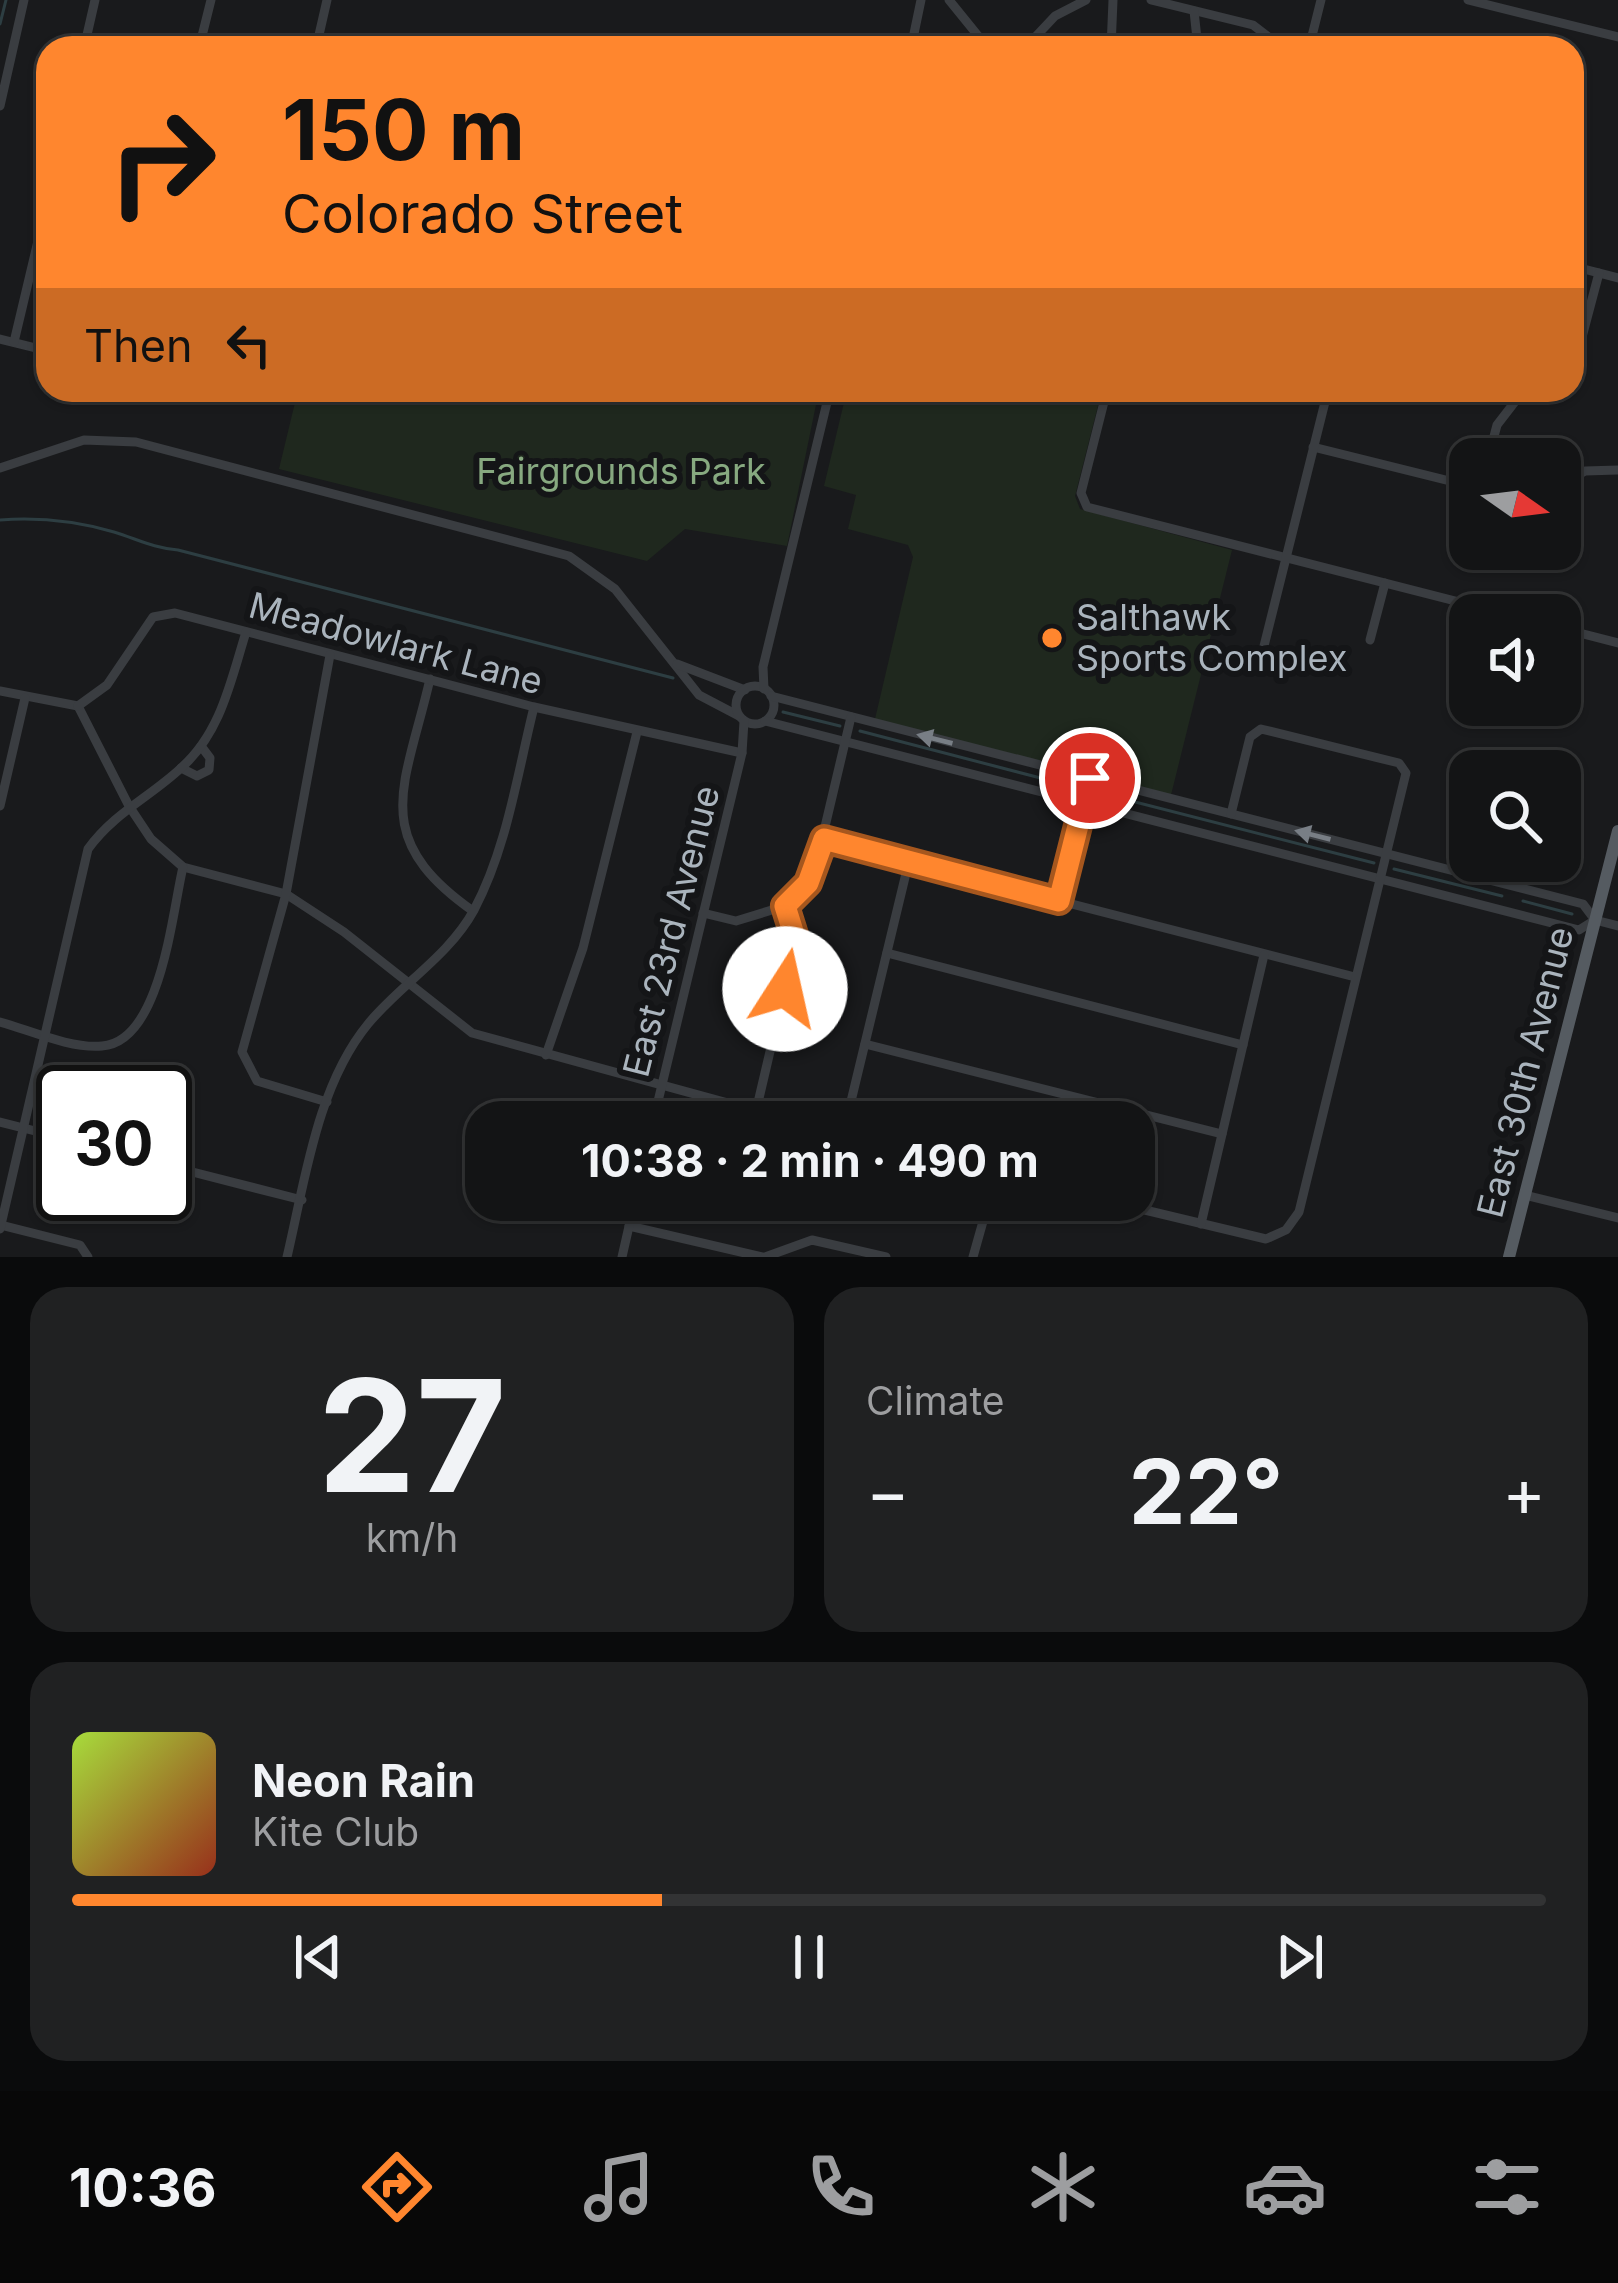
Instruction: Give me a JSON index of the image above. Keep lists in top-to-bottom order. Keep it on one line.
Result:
{"streets":{"main road":["East 30th Avenue"],"street":["Meadowlark Lane","East 23rd Avenue"]},"crossings":[["Meadowlark Lane","East 23rd Avenue"]],"parks":["Fairgrounds Park"],"places":["Salthawk Sports Complex"],"north":"right","page":{"turn":["150 m","Colorado Street"],"then":"Then","limit":"30","trip":"10:38 · 2 min · 490 m","tile":[["27","km/h"],"Climate"],"heat":["−","22°","+"],"song":["Neon Rain","Kite Club"],"tabs":"10:36"}}
